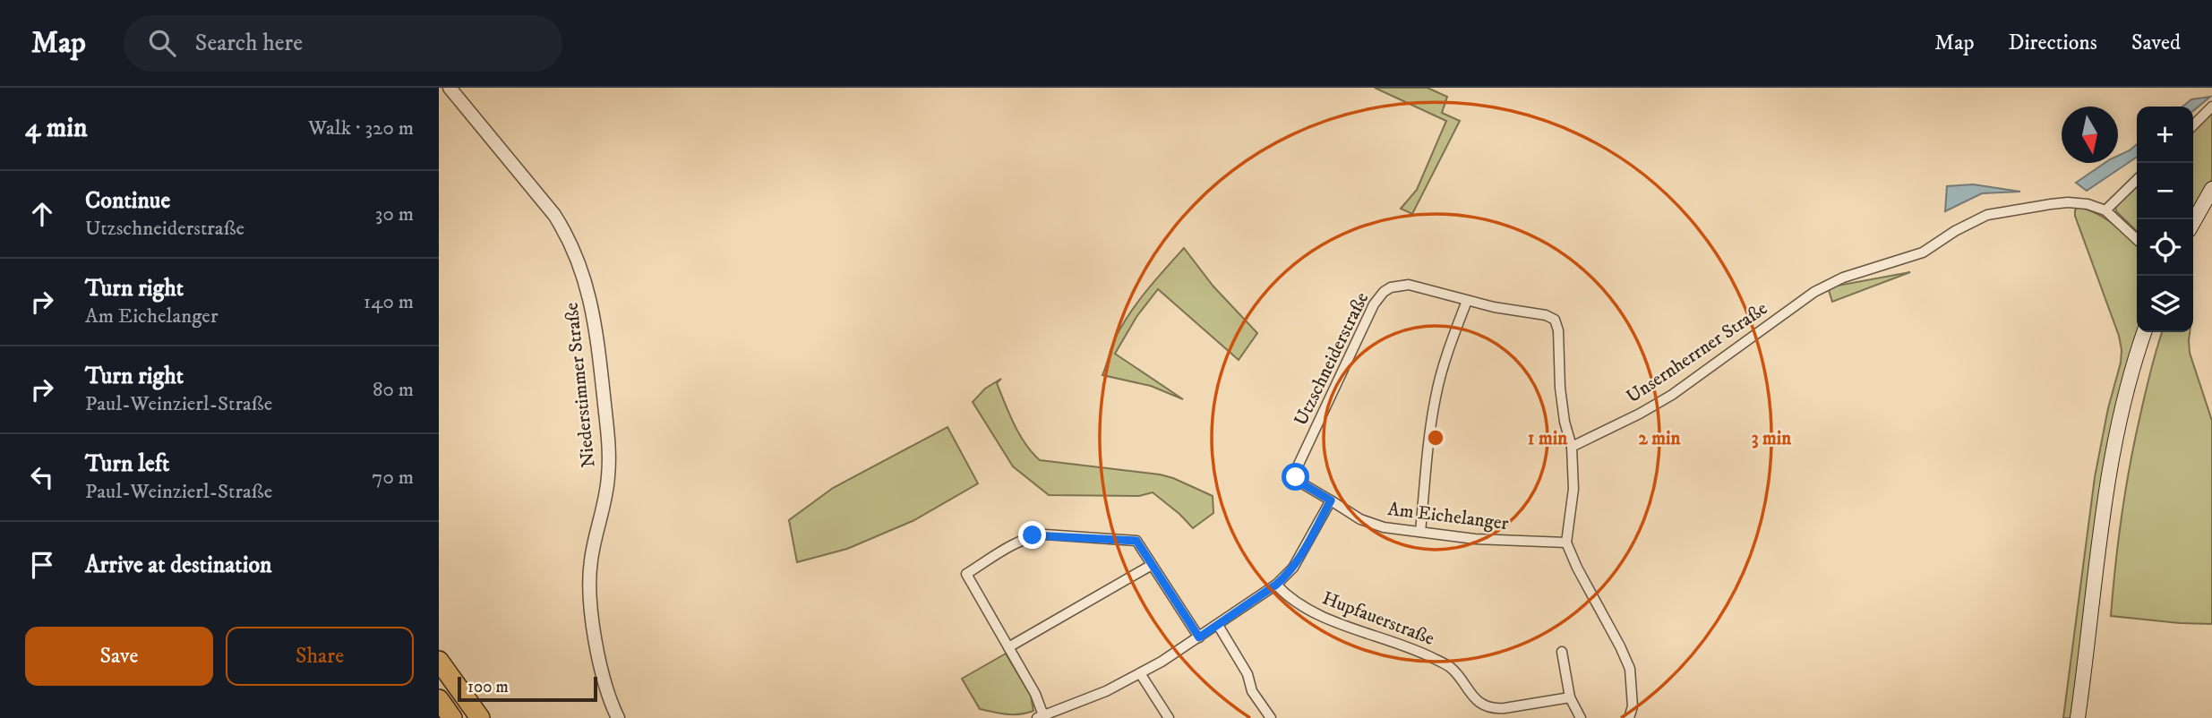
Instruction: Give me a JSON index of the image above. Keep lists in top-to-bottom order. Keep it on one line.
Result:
{"streets":{"street":["Unsernherrner Straße","Utzschneiderstraße","Niederstimmer Straße","Am Eichelanger","Hupfauerstraße"]},"crossings":[["Unsernherrner Straße","Utzschneiderstraße"],["Utzschneiderstraße","Am Eichelanger"]],"scale_bar":"100 m","north":"bottom","page":{"header":"Map","search":"Search here","nav":["Map","Directions","Saved"],"heading":["4 min","Walk · 320 m"],"map_buttons":["+","−"],"list":[["Continue","Utzschneiderstraße","30 m"],["Turn right","Am Eichelanger","140 m"],["Turn right","Paul-Weinzierl-Straße","80 m"],["Turn left","Paul-Weinzierl-Straße","70 m"],"Arrive at destination"],"buttons":["Save","Share"],"scale":"100 m"},"rings":["1 min","2 min","3 min"]}
